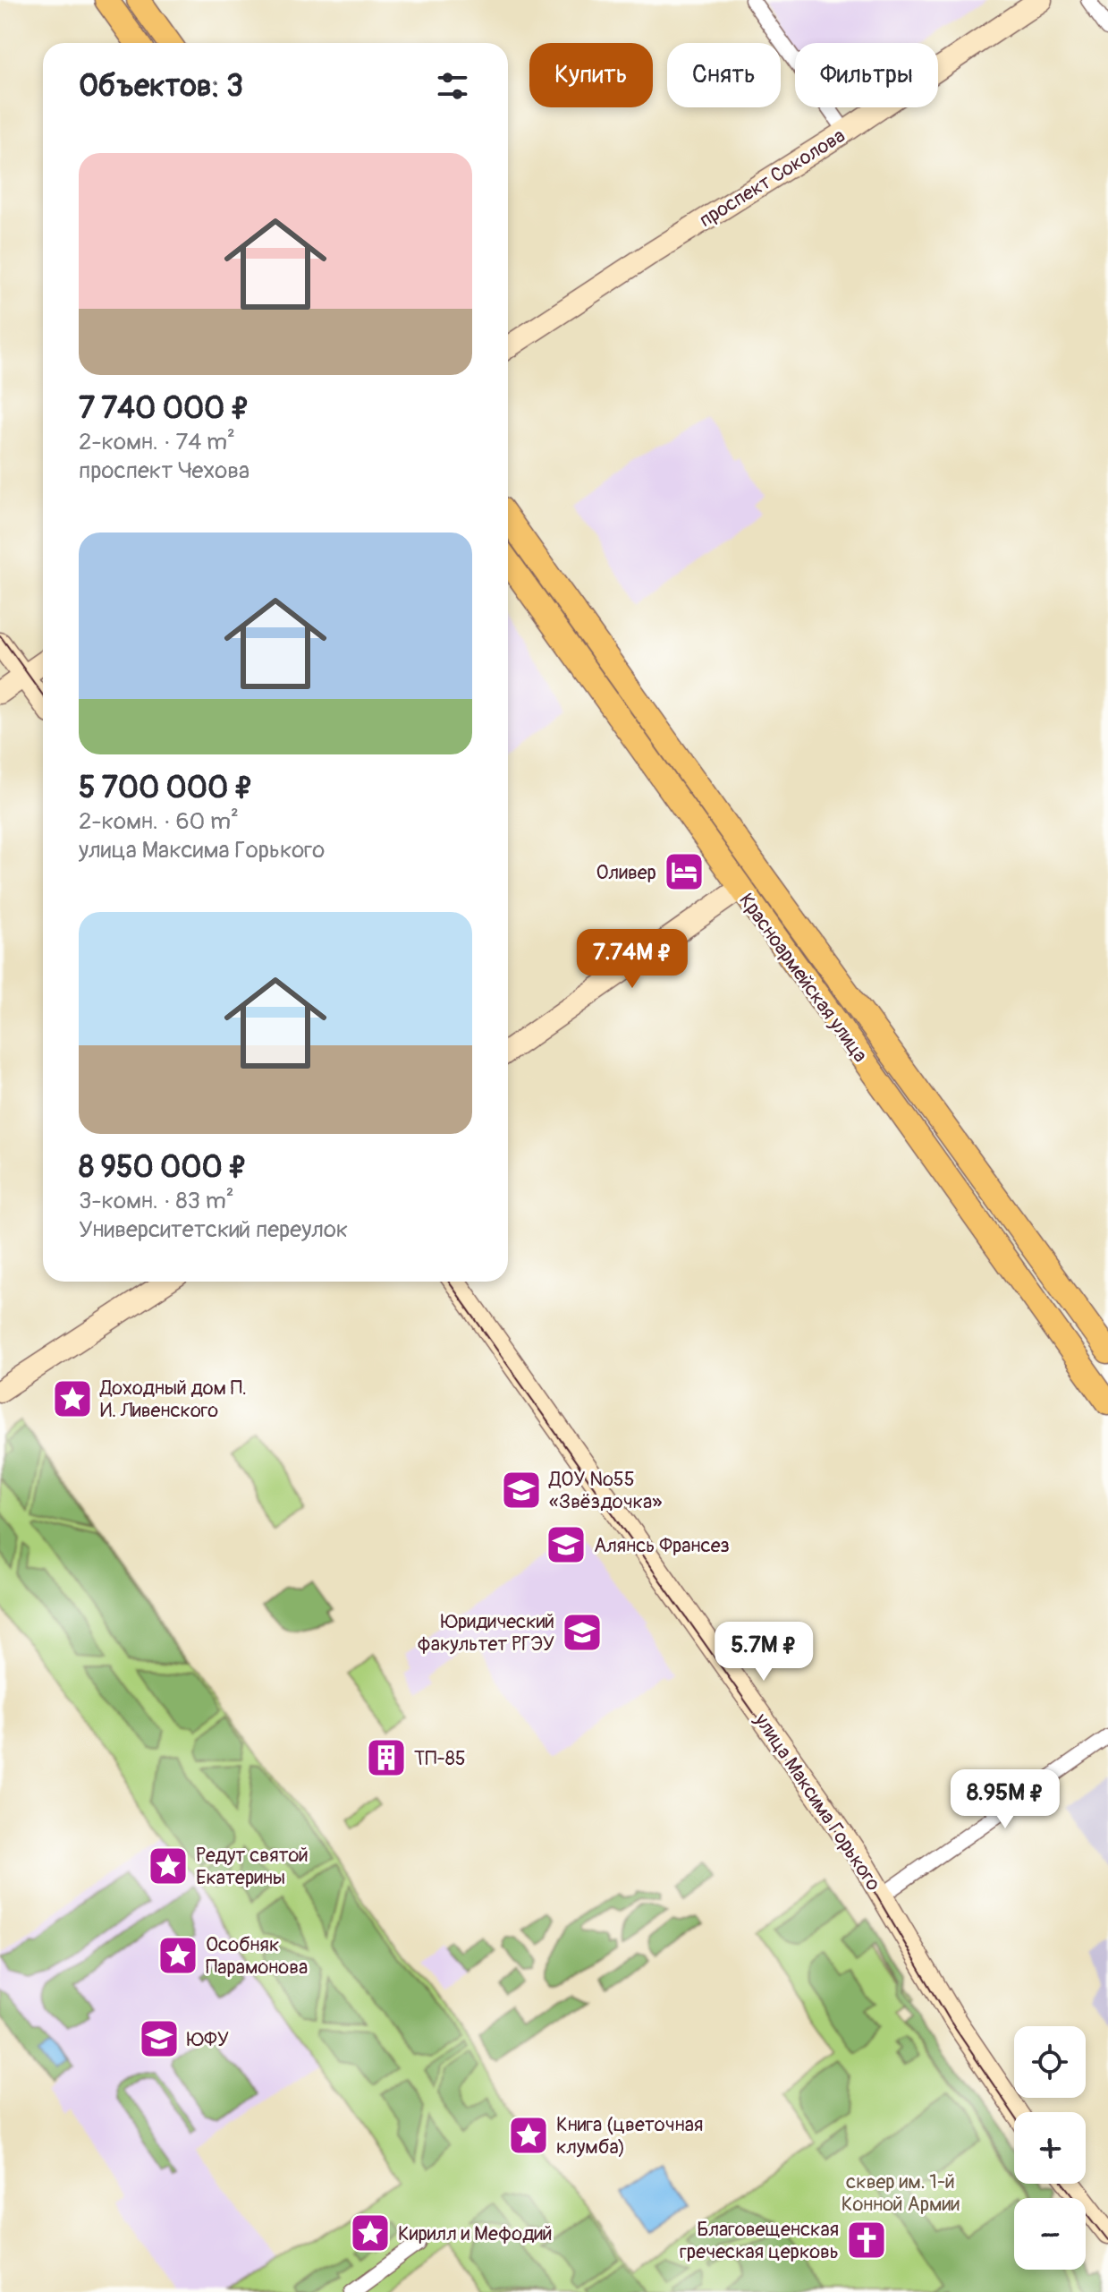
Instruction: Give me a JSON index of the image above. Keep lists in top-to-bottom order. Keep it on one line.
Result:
{"streets":{"main road":["проспект Соколова","Красноармейская улица","улица Максима Горького"]},"parks":["сквер им. 1-й Конной Армии"],"places":{"hotel":["Оливер"],"place":["Доходный дом П. И. Ливенского","Редут святой Екатерины","Особняк Парамонова","Книга (цветочная клумба)","Кирилл и Мефодий"],"school or university":["ДОУ №55 «Звёздочка»","Алянсь Франсез","Юридический факультет РГЭУ","ЮФУ"],"building":["ТП-85"],"church":["Благовещенская греческая церковь"]},"page":{"chip":["Купить","Снять","Фильтры"],"heading":"Объектов: 3","list":[{"name":"7 740 000 ₽","note":"2-комн. · 74 m² · проспект Чехова"},{"name":"5 700 000 ₽","note":"2-комн. · 60 m² · улица Максима Горького"},{"name":"8 950 000 ₽","note":"3-комн. · 83 m² · Университетский переулок"}],"price":["7.74M ₽","5.7M ₽","8.95M ₽"],"map_buttons":["+","−"]}}
